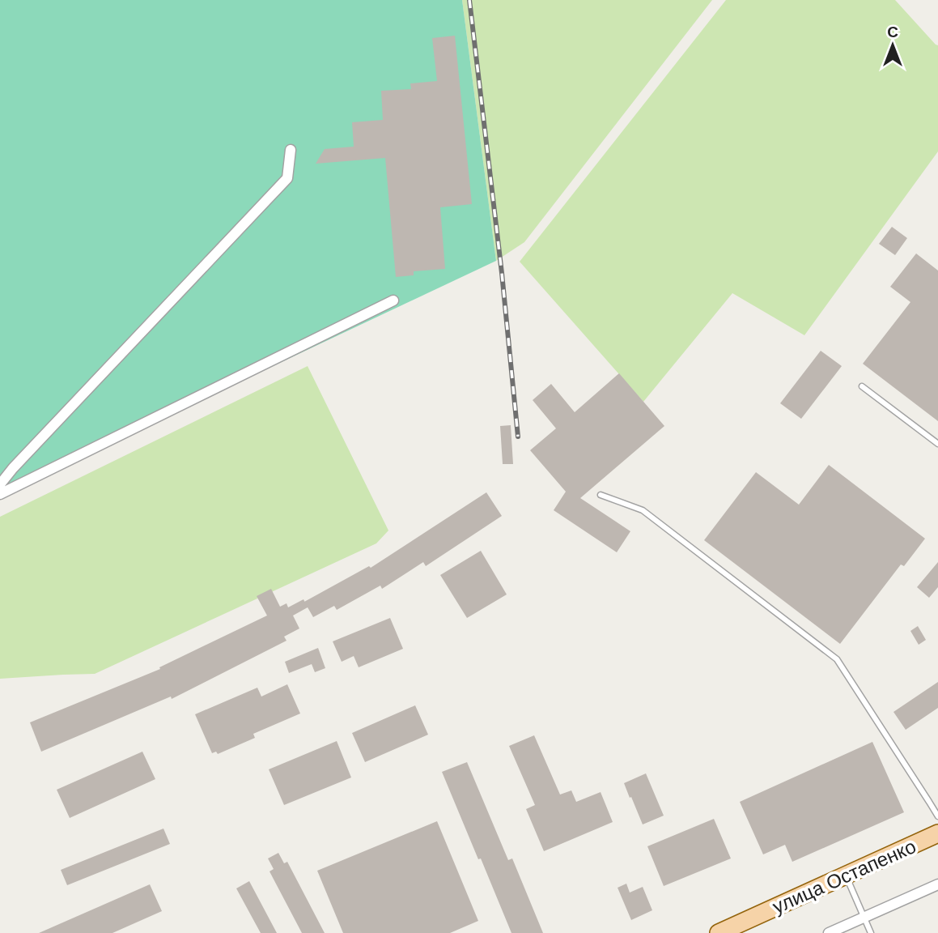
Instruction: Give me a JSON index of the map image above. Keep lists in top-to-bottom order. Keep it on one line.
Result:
{"streets":{"main road":["улица Остапенко"]},"north":"top"}
